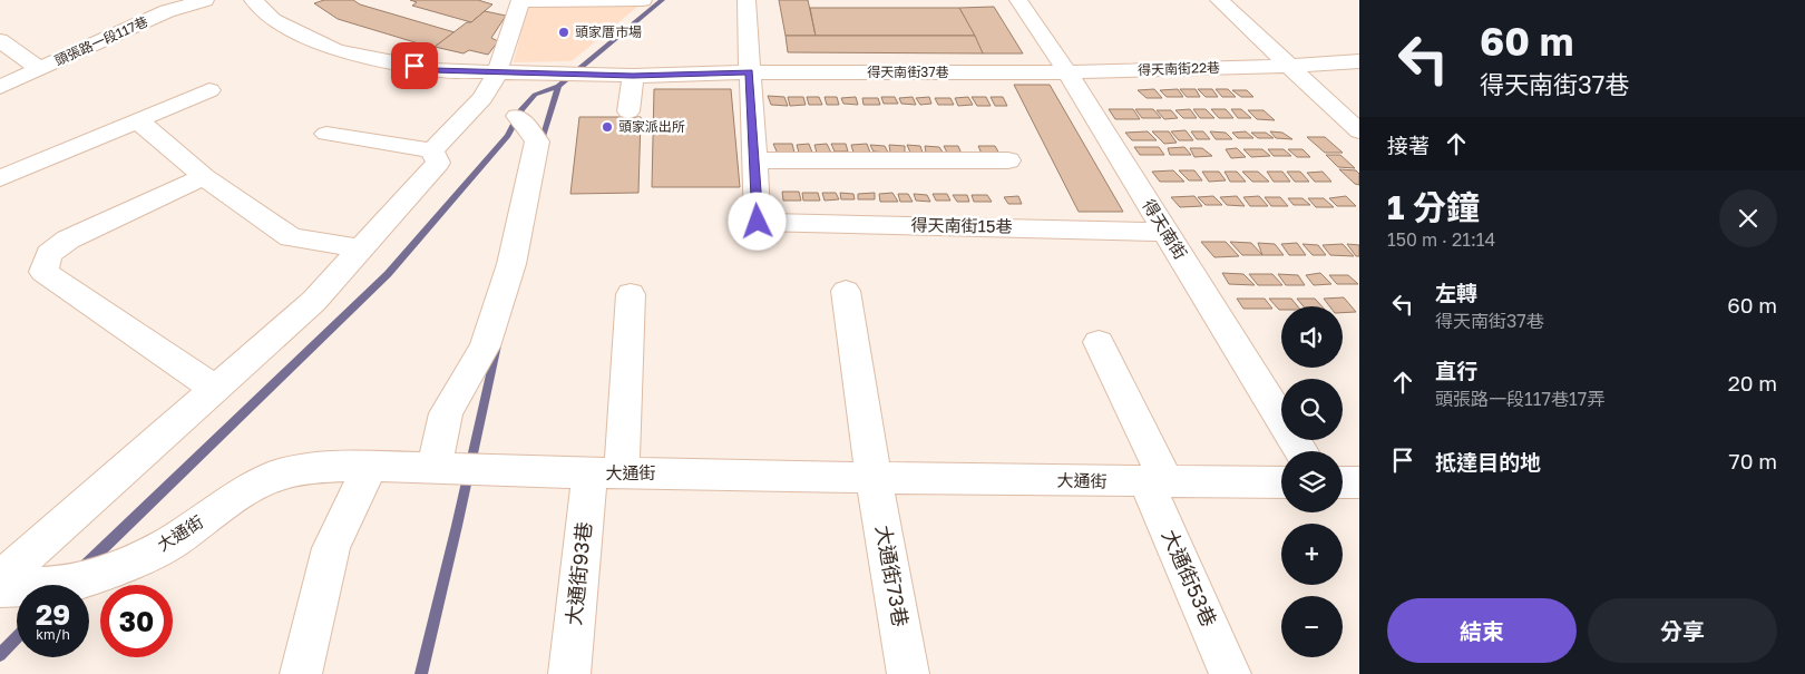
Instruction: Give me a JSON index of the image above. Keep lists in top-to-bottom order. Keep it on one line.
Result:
{"streets":{"street":["頭張路一段117巷","得天南街22巷","得天南街37巷","得天南街15巷","得天南街","大通街","大通街93巷","大通街73巷","大通街53巷"]},"crossings":[["得天南街22巷","得天南街37巷"],["得天南街22巷","得天南街"],["得天南街37巷","得天南街"],["得天南街15巷","得天南街"],["大通街","大通街93巷"],["大通街","大通街73巷"],["大通街","大通街53巷"]],"places":["頭家厝市場","頭家派出所"],"page":{"turn":["60 m","得天南街37巷"],"then":"接著","heading":["1 分鐘","150 m · 21:14"],"list":[{"name":"左轉","note":"得天南街37巷","value":"60 m"},{"name":"直行","note":"頭張路一段117巷17弄","value":"20 m"},{"name":"抵達目的地","value":"70 m"}],"map_buttons":["+","−"],"speed":"29 km/h","limit":"30","buttons":["結束","分享"]}}
